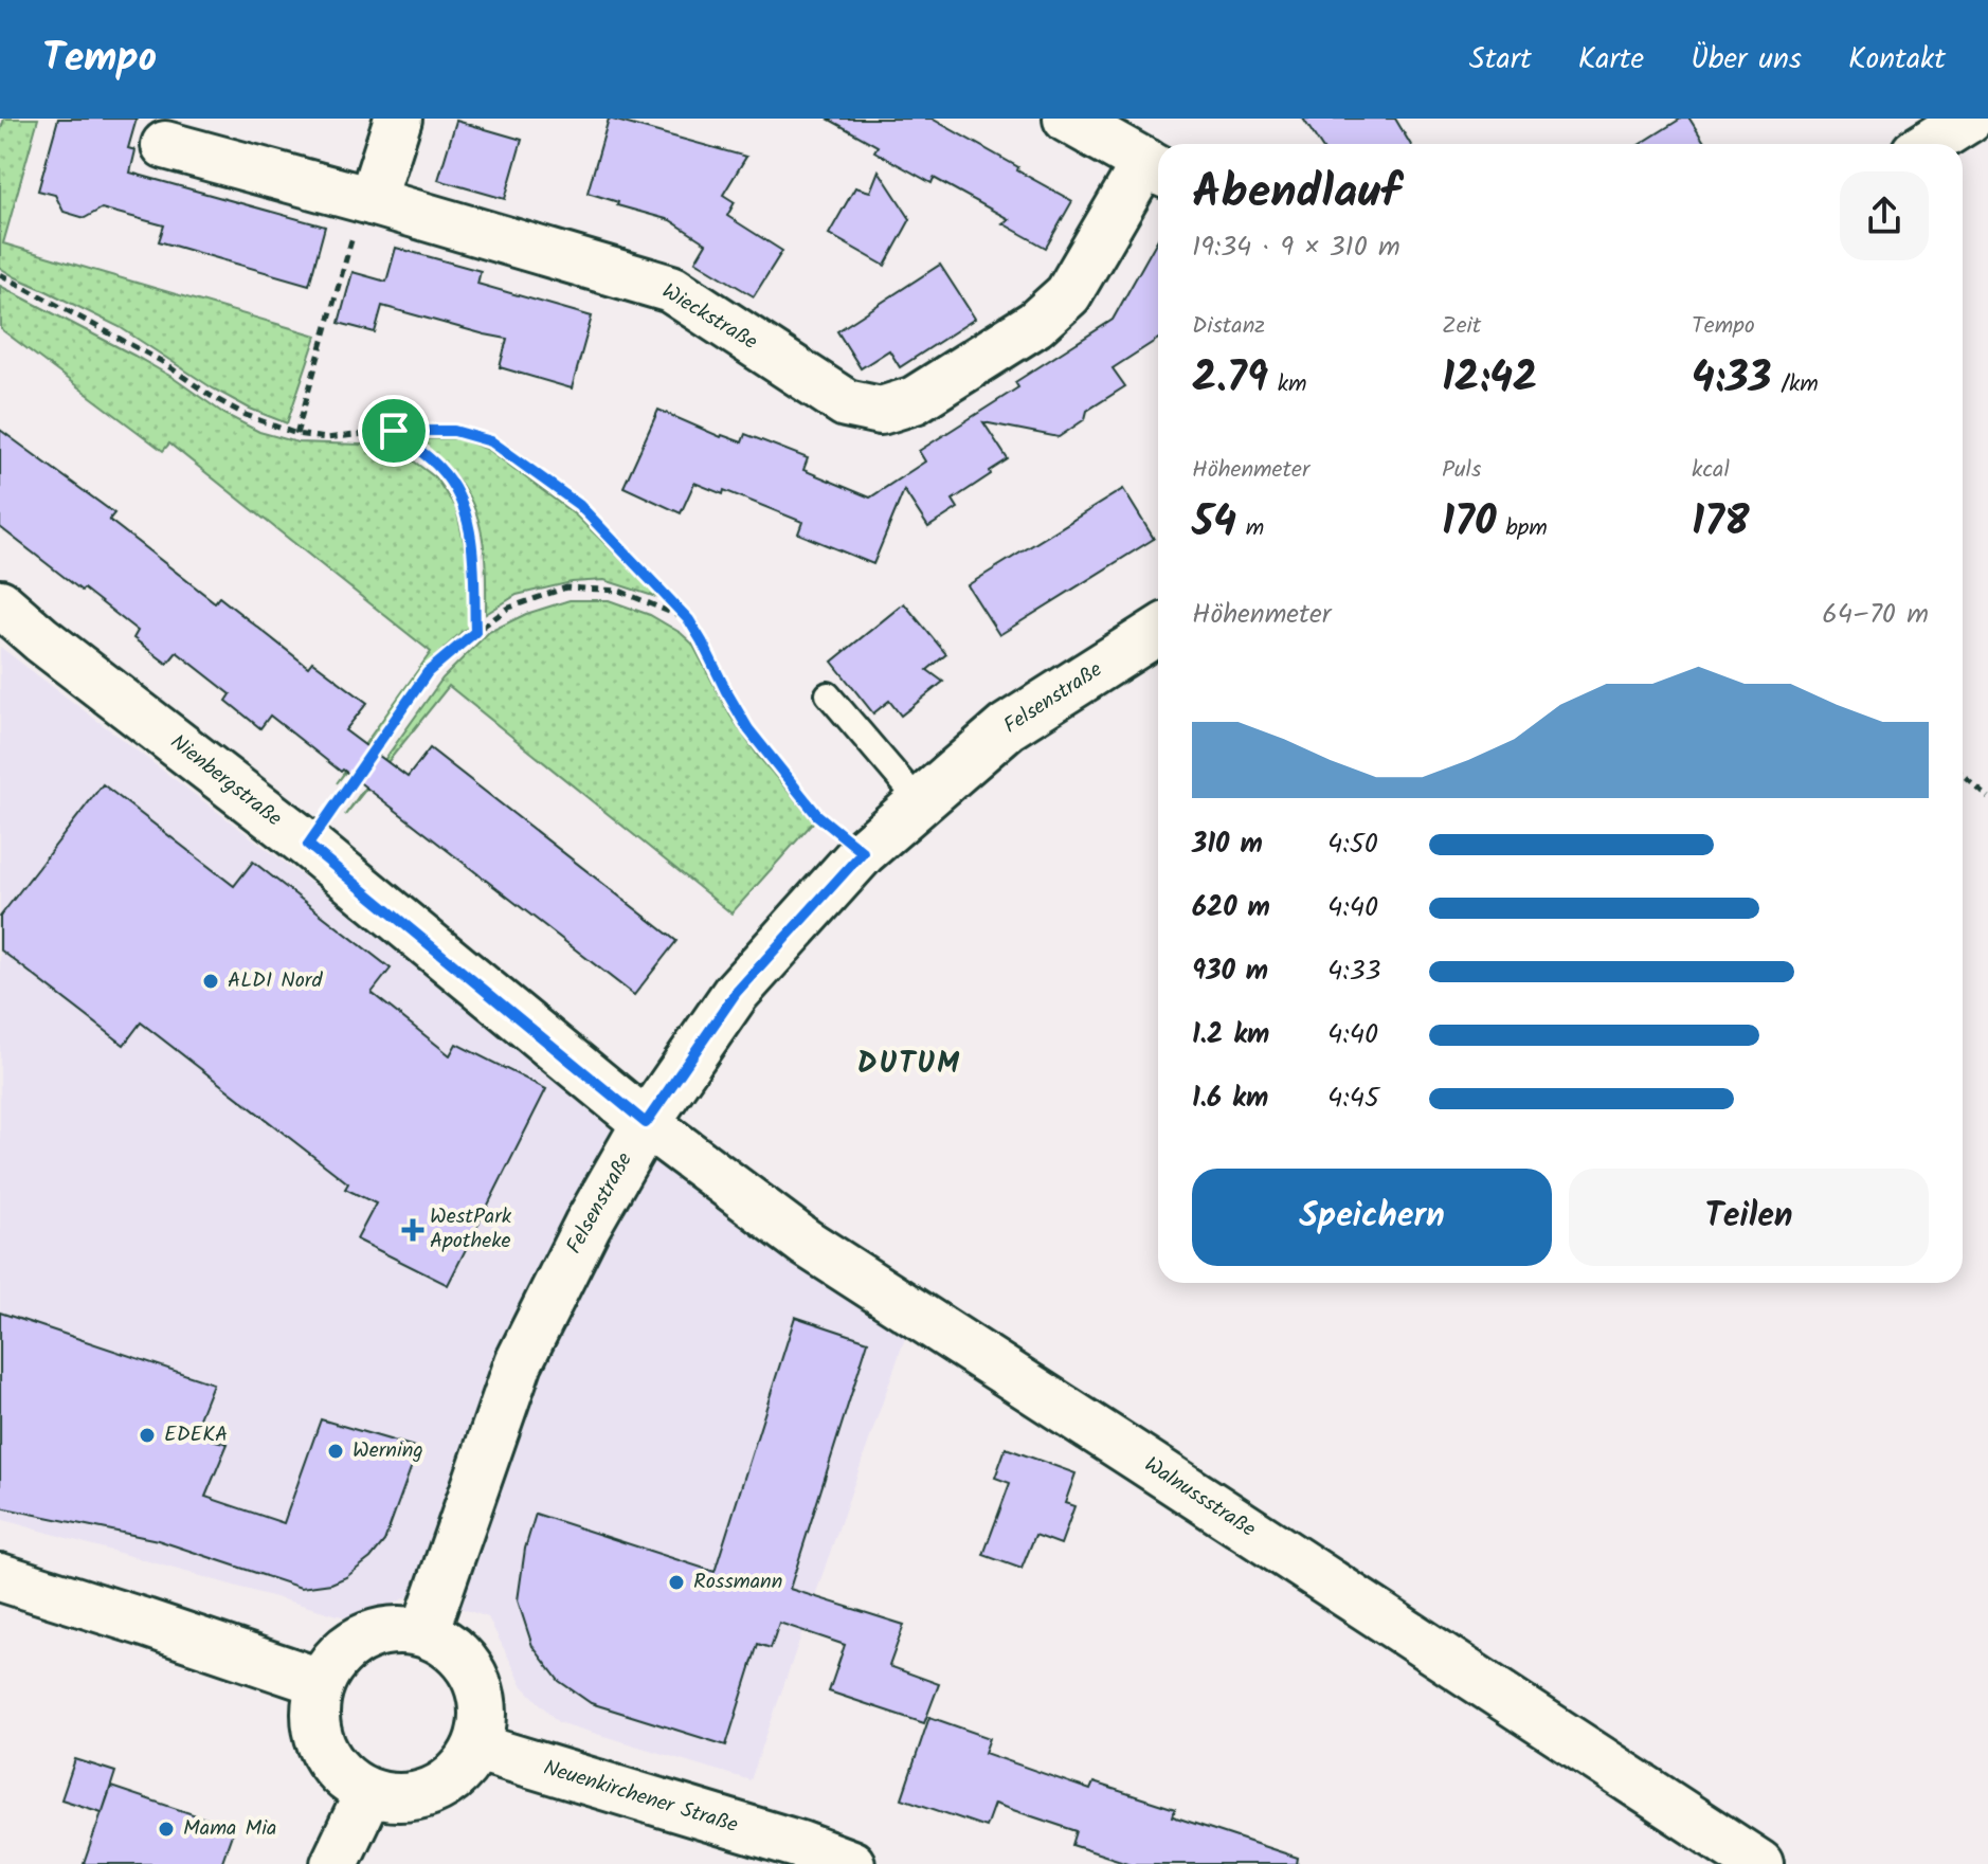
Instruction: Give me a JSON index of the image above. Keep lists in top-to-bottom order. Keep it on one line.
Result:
{"streets":{"street":["Wieckstraße","Felsenstraße","Nienbergstraße","Walnussstraße","Neuenkirchener Straße"]},"crossings":[["Felsenstraße","Nienbergstraße"],["Felsenstraße","Walnussstraße"],["Felsenstraße","Neuenkirchener Straße"],["Nienbergstraße","Walnussstraße"]],"districts":["DUTUM"],"places":{"other":["ALDI Nord","EDEKA","Werning","Rossmann","Mama Mia"],"health":["WestPark Apotheke"]},"page":{"header":"Tempo","nav":["Start","Karte","Über uns","Kontakt"],"heading":["Abendlauf","19:34 · 9 × 310 m"],"stats":[["Distanz","2.79 km"],["Zeit","12:42"],["Tempo","4:33 /km"],["Höhenmeter","54 m"],["Puls","170 bpm"],["kcal","178"]],"chart":["Höhenmeter","64–70 m"],"list":[{"name":"310 m","note":"4:50"},{"name":"620 m","note":"4:40"},{"name":"930 m","note":"4:33"},{"name":"1.2 km","note":"4:40"},{"name":"1.6 km","note":"4:45"}],"buttons":["Speichern","Teilen"]}}
